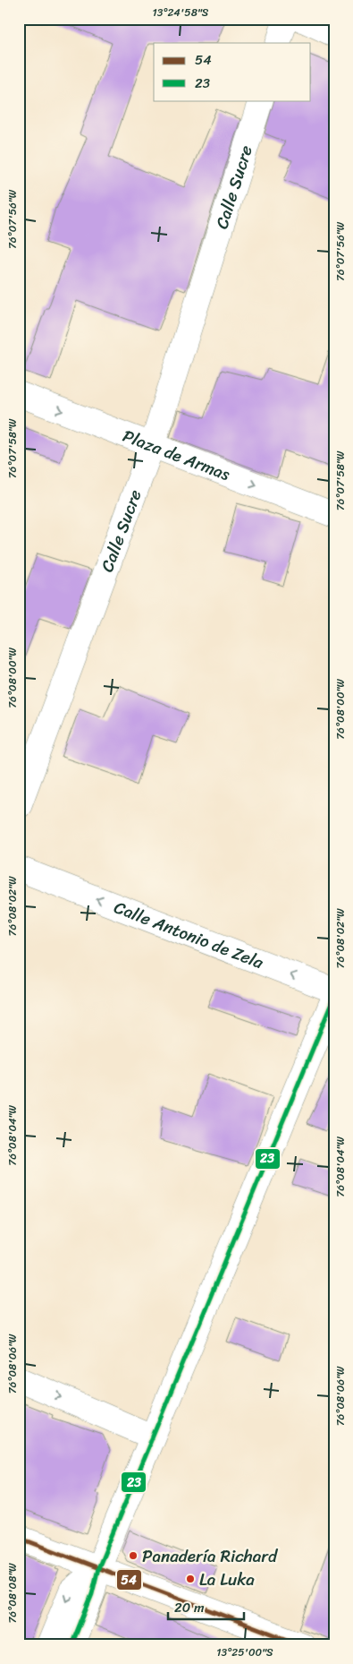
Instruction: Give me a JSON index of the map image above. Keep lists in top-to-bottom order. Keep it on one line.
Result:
{"streets":{"main road":["Calle Sucre","Plaza de Armas","Calle Antonio de Zela"]},"crossings":[["Calle Sucre","Plaza de Armas"]],"one_way":["Plaza de Armas","Calle Antonio de Zela"],"places":["Panadería Richard","La Luka"],"lines":["transit line 23","transit line 54"],"legend":["54","23"],"scale_bar":"20 m","coordinates":["13°24'58\"S","76°07'56\"W","76°07'58\"W","76°08'00\"W","76°08'02\"W","76°08'04\"W","76°08'06\"W","76°08'08\"W","13°25'00\"S"]}
